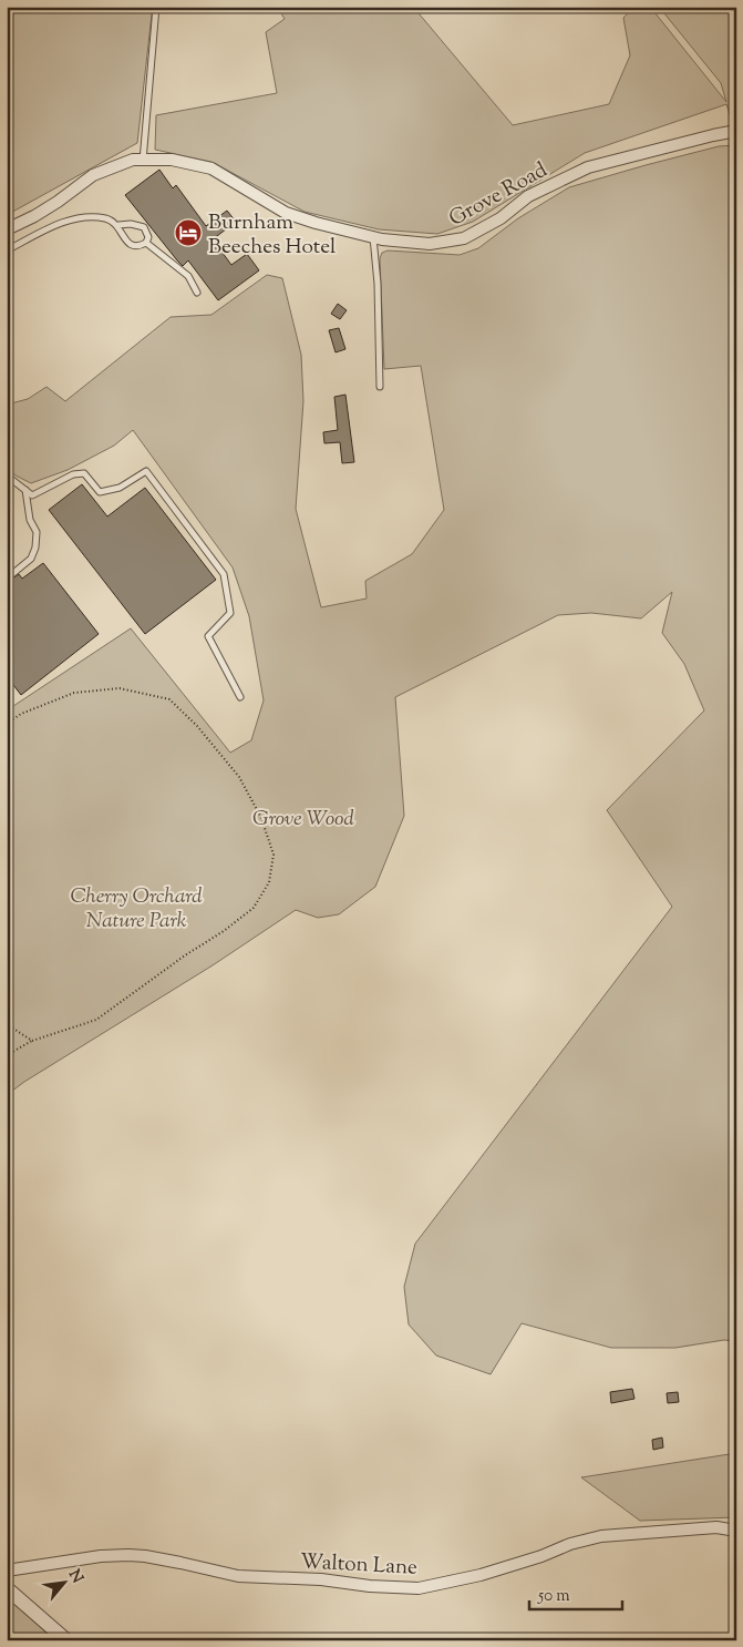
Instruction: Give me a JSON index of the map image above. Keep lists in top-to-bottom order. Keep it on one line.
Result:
{"streets":{"street":["Grove Road","Walton Lane"]},"parks":["Grove Wood","Cherry Orchard Nature Park"],"places":{"hotel":["Burnham Beeches Hotel"]},"scale_bar":"50 m","north":"top right"}
